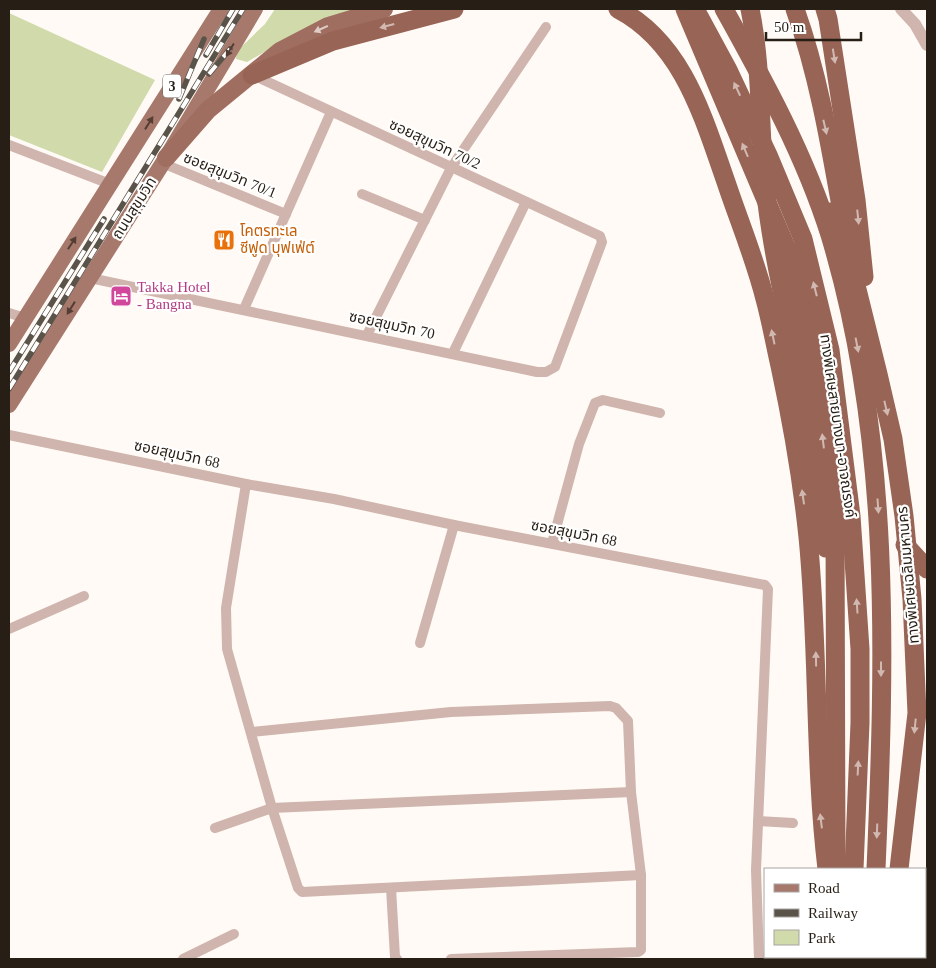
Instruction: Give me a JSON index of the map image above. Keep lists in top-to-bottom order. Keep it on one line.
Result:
{"streets":{"highway":["ทางพิเศษสายบางนา-อาจณรงค์","ทางพิเศษเฉลิมมหานคร"],"main road":["3","ถนนสุขุมวิท"],"street":["ซอยสุขุมวิท 70/2","ซอยสุขุมวิท 70/1","ซอยสุขุมวิท 70","ซอยสุขุมวิท 68"]},"crossings":[["ซอยสุขุมวิท 70/2","ซอยสุขุมวิท 70"],["ซอยสุขุมวิท 70/1","ถนนสุขุมวิท"],["ถนนสุขุมวิท","ซอยสุขุมวิท 70"]],"places":{"restaurant":["โคตรทะเล ซีฟูด บุฟเฟ่ต์"],"hotel":["Takka Hotel - Bangna"]},"legend":["Road","Railway","Park"],"scale_bar":"50 m"}
